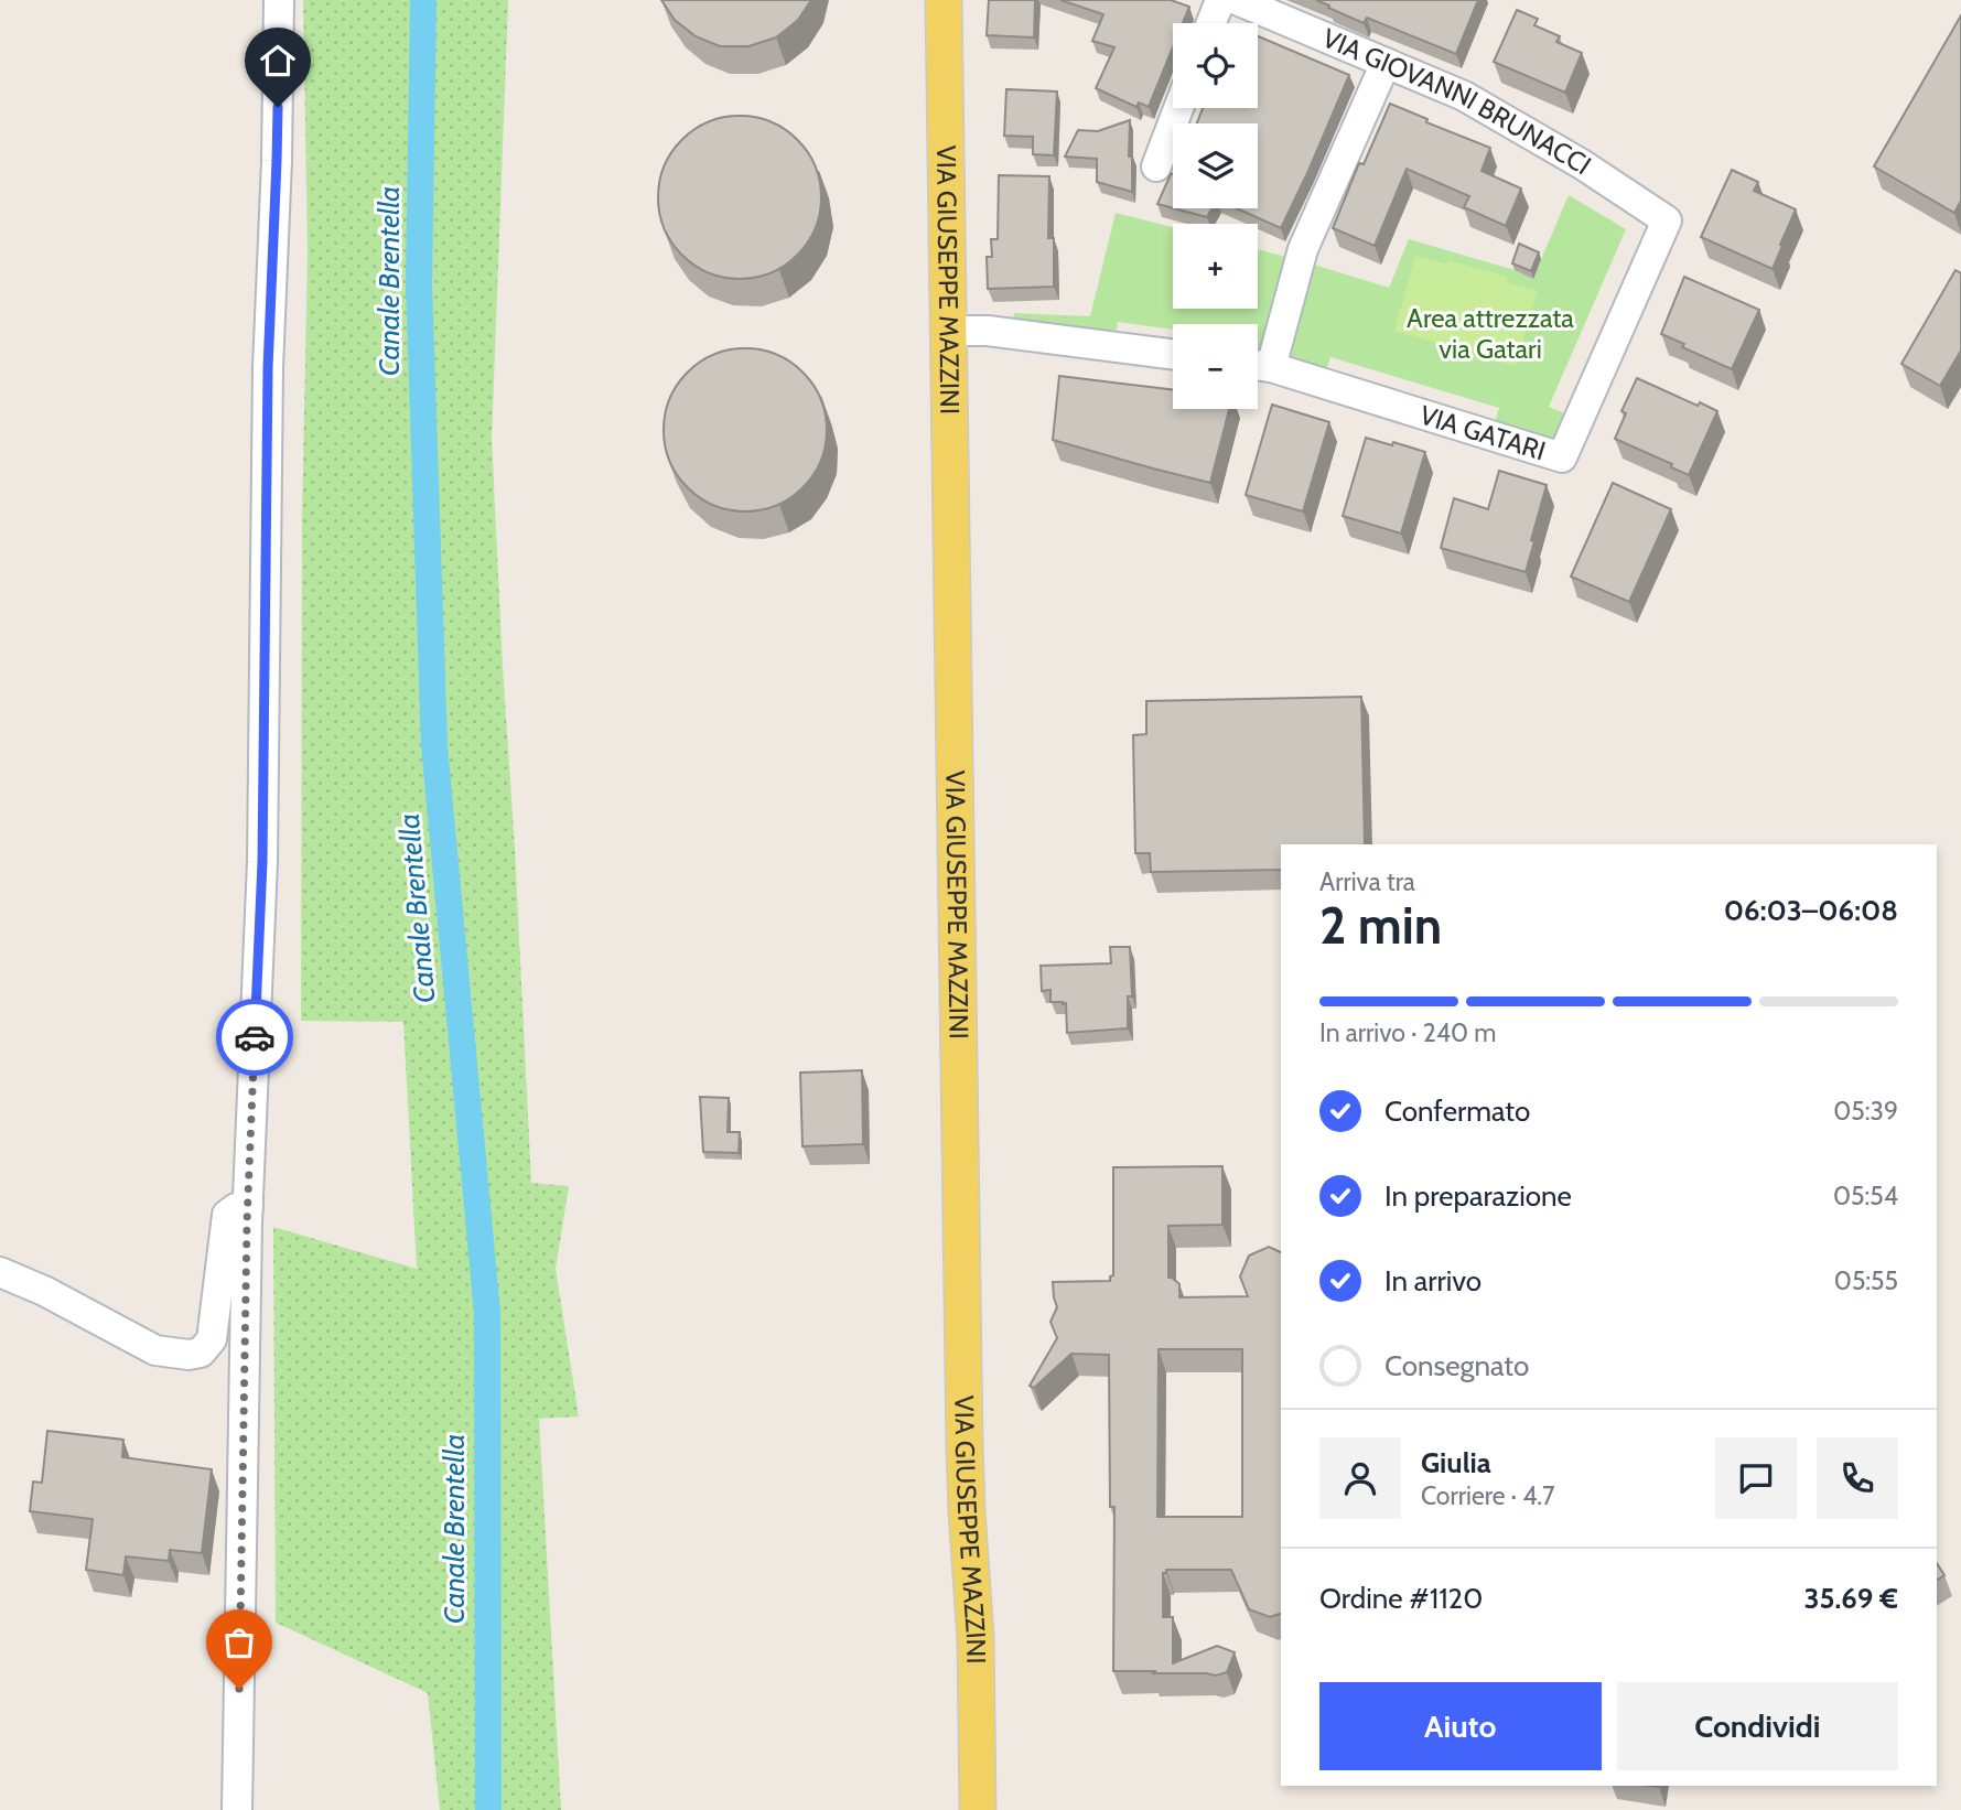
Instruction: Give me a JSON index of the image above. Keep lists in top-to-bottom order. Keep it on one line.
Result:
{"streets":{"main road":["VIA GIUSEPPE MAZZINI"],"street":["VIA GIOVANNI BRUNACCI","VIA GATARI"]},"crossings":[["VIA GIOVANNI BRUNACCI","VIA GATARI"]],"water":["Canale Brentella"],"parks":["Area attrezzata via Gatari"],"page":{"map_buttons":["+","−"],"heading":["2 min","Arriva tra","06:03–06:08"],"panel":["Giulia","Corriere · 4.7","Ordine #1120","35.69 €"],"bar":"In arrivo · 240 m","list":[["Confermato","05:39"],["In preparazione","05:54"],["In arrivo","05:55"],"Consegnato"],"buttons":["Aiuto","Condividi"]}}
